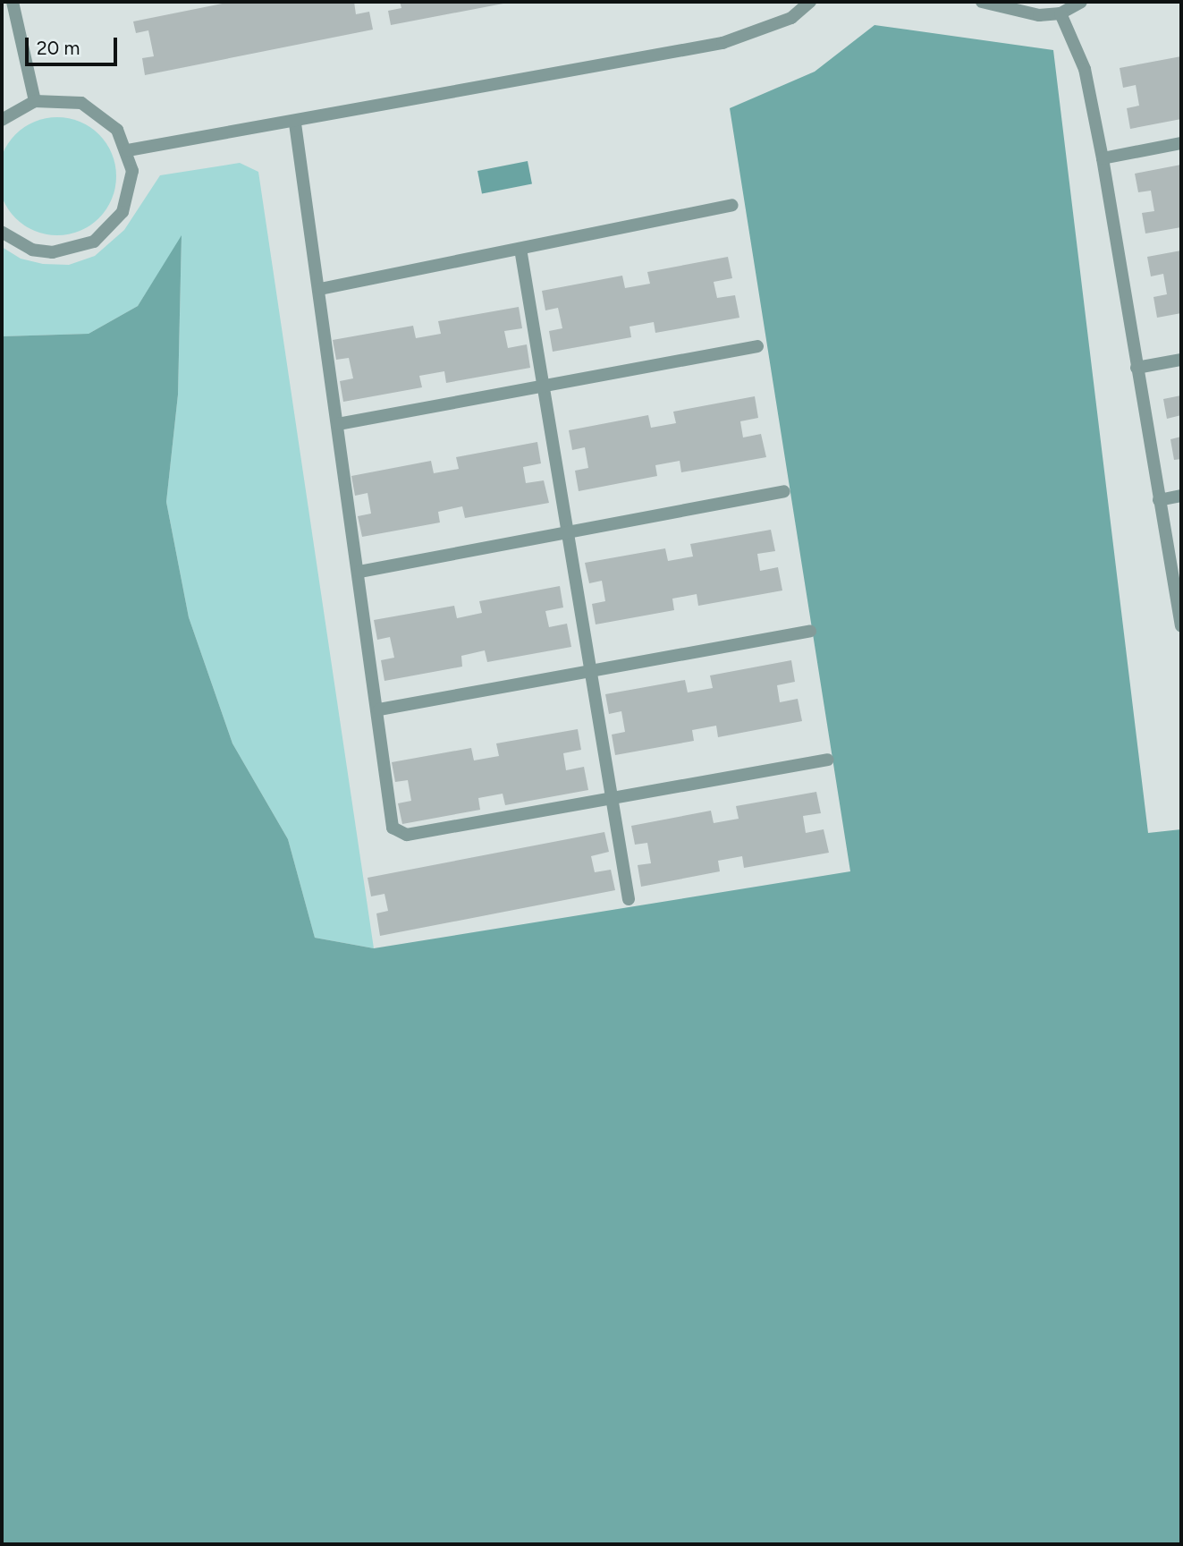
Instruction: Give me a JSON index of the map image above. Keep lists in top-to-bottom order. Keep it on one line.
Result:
{"scale_bar":"20 m"}
